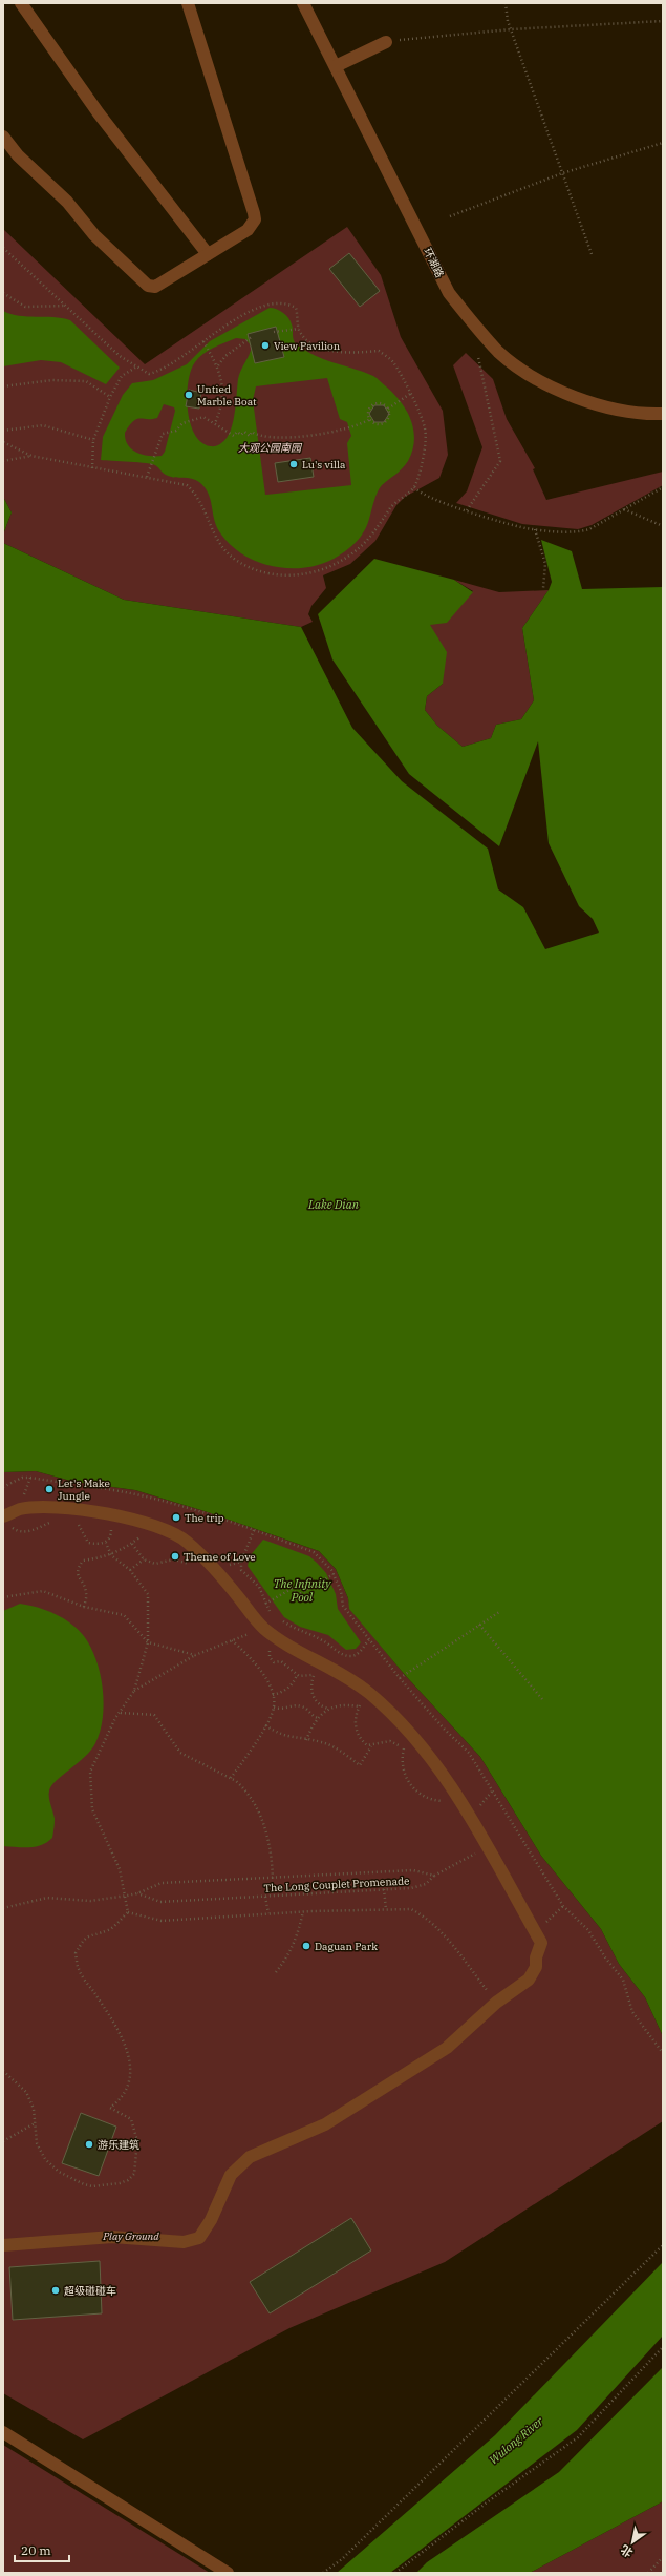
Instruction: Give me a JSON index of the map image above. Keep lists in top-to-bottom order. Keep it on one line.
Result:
{"streets":{"street":["环湖路"],"path":["The Long Couplet Promenade"]},"water":["Lake Dian","The Infinity Pool","Wulong River"],"parks":["大观公园南园","Play Ground"],"places":["View Pavilion","Untied Marble Boat","Lu's villa","Let's Make Jungle","The trip","Theme of Love","Daguan Park","游乐建筑","超级碰碰车"],"scale_bar":"20 m","north":"bottom left"}
